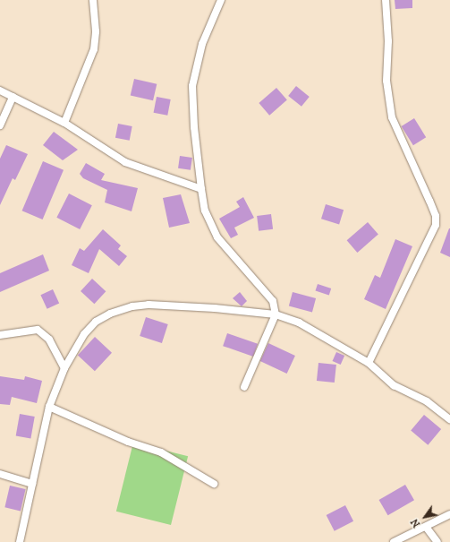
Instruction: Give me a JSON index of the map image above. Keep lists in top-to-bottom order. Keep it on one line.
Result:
{"north":"bottom left"}
